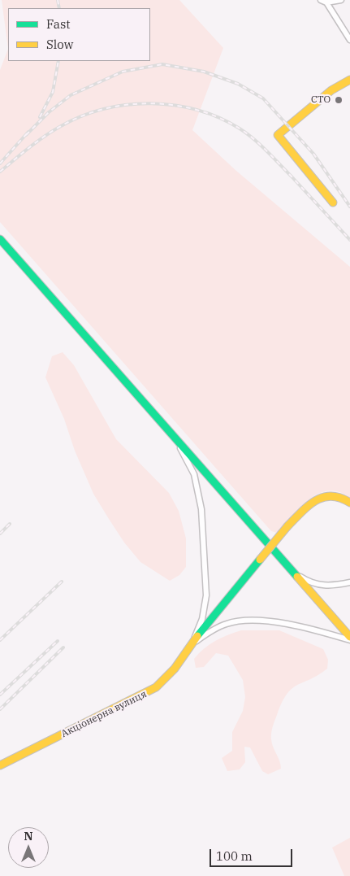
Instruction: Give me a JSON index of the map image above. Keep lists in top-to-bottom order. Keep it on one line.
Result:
{"streets":{"street":["Акціонерна вулиця"]},"places":["СТО"],"legend":["Fast","Slow"],"scale_bar":"100 m","north":"top"}
